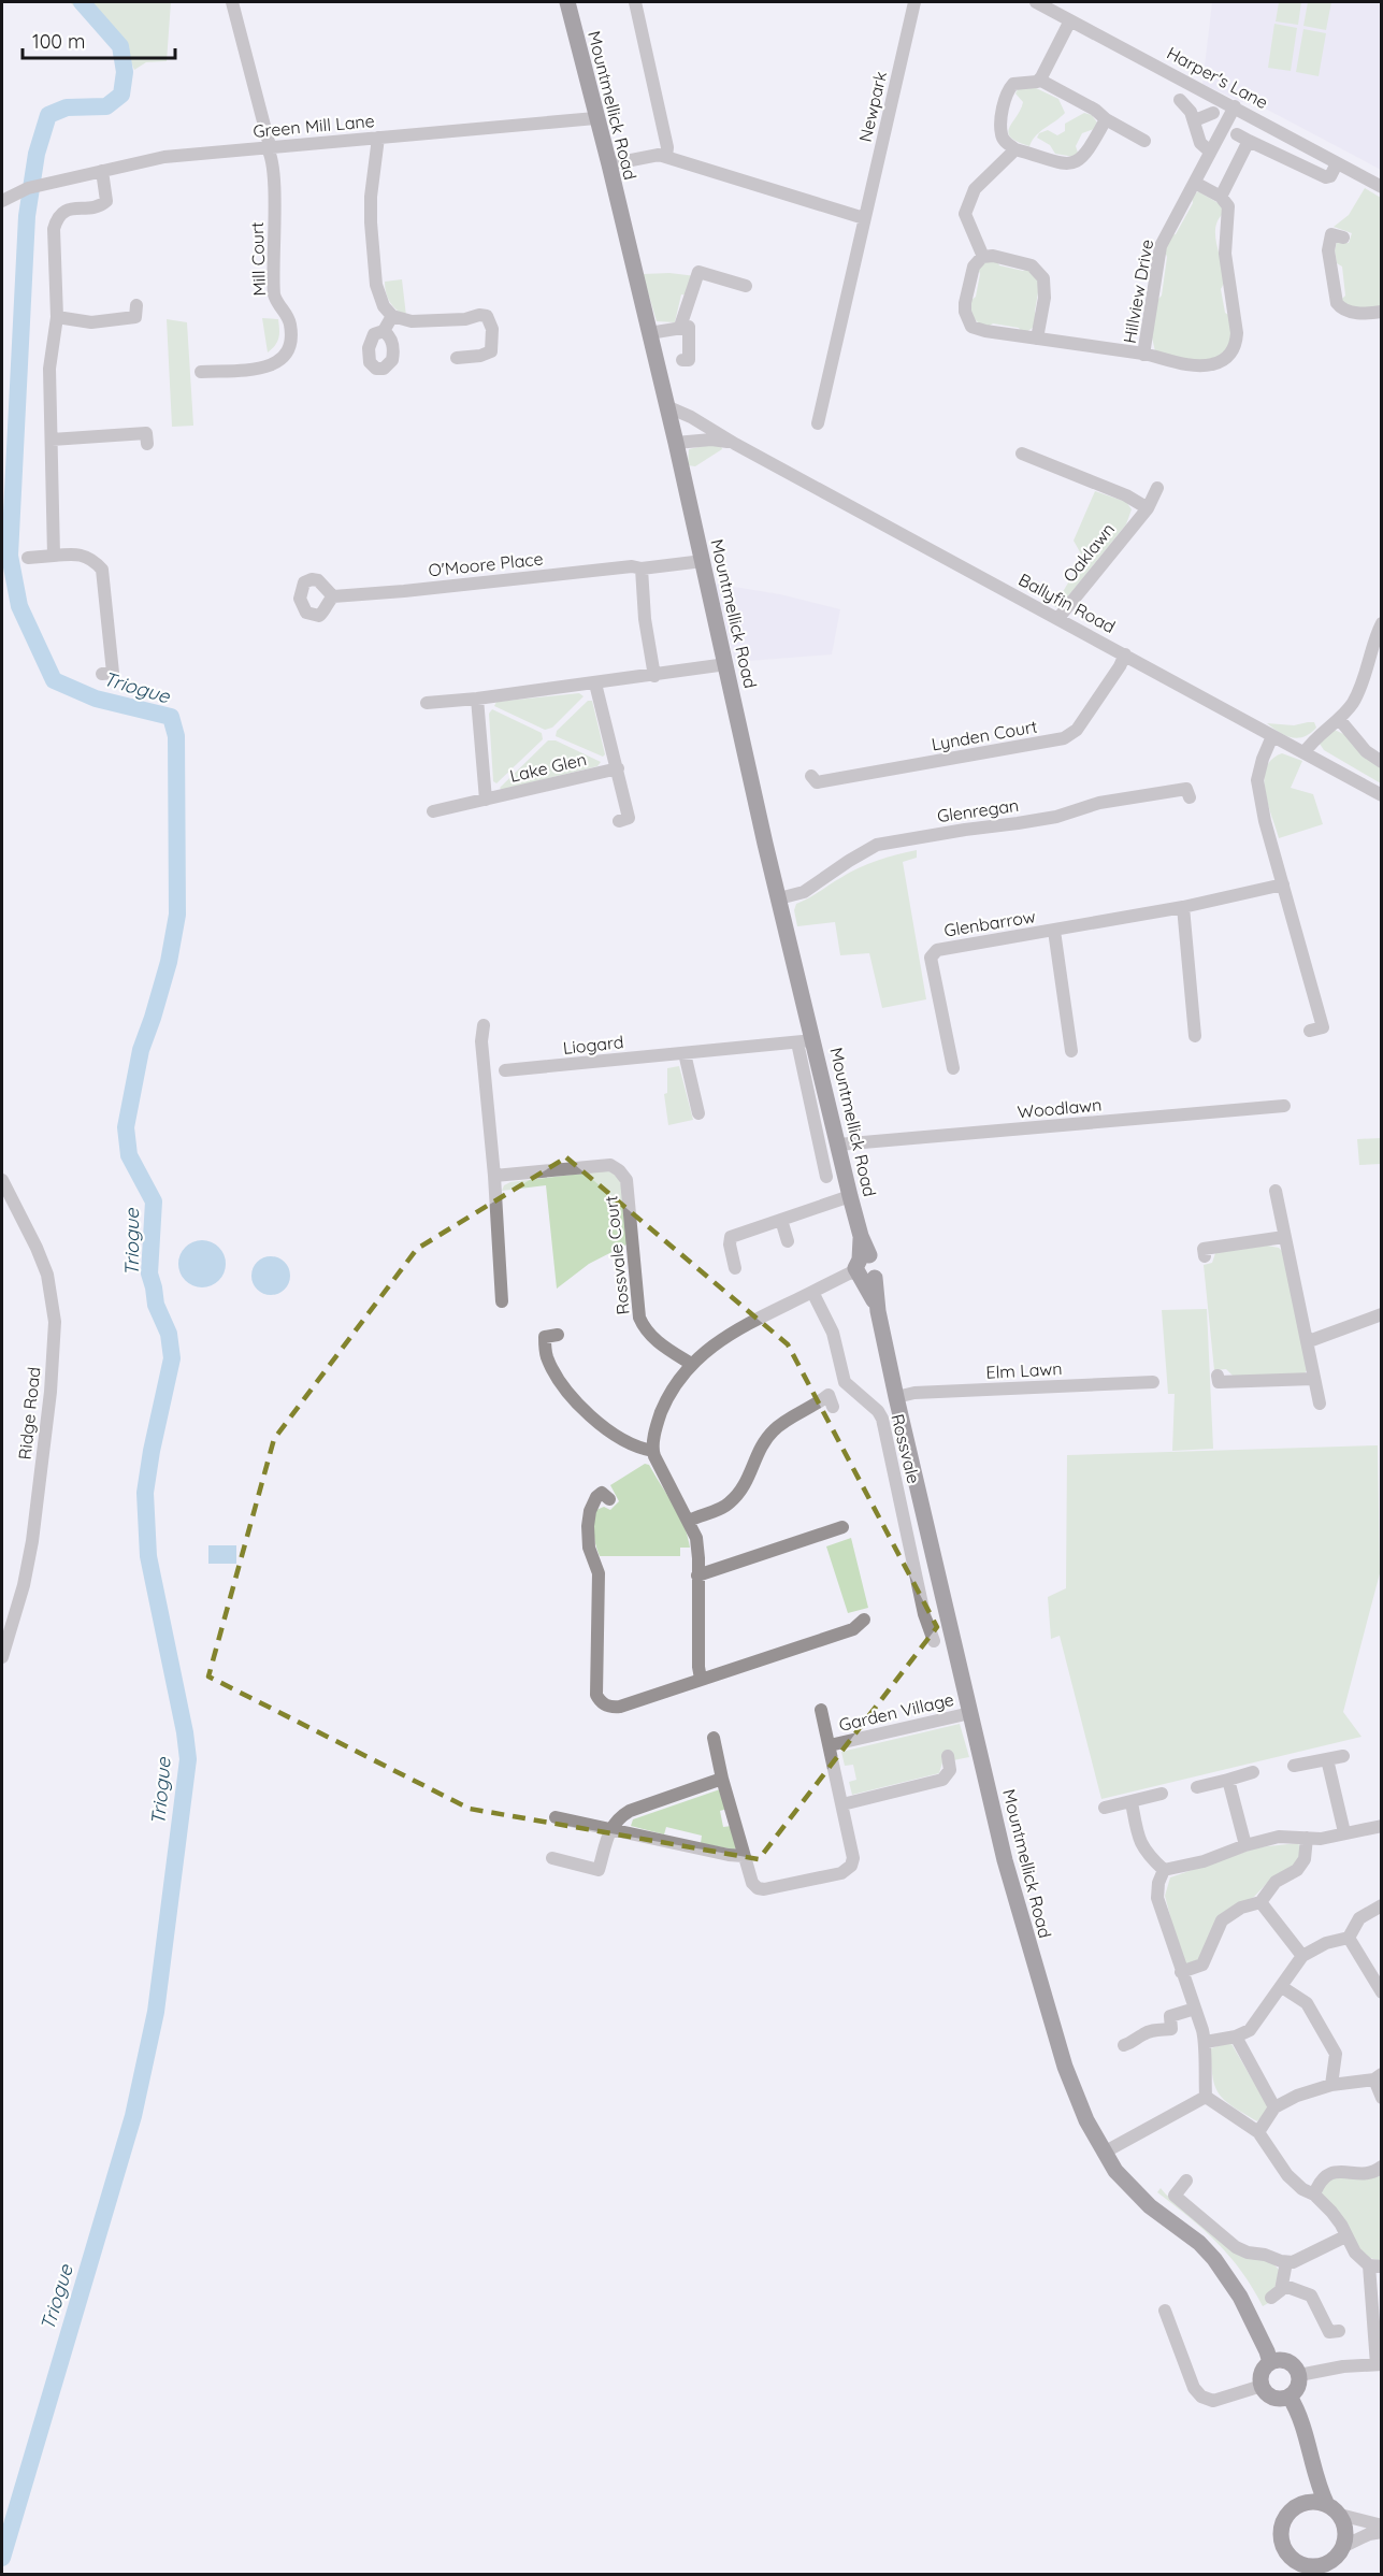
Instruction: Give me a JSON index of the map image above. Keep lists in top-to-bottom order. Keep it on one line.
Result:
{"streets":{"main road":["Mountmellick Road"],"street":["Harper's Lane","Newpark","Green Mill Lane","Mill Court","Hillview Drive","Oaklawn","O'Moore Place","Ballyfin Road","Lynden Court","Lake Glen","Glenregan","Glenbarrow","Liogard","Woodlawn","Rossvale Court","Elm Lawn","Ridge Road","Rossvale","Garden Village"]},"crossings":[["Harper's Lane","Hillview Drive"],["Mountmellick Road","Green Mill Lane"],["Mountmellick Road","O'Moore Place"],["Mountmellick Road","Ballyfin Road"],["Mountmellick Road","Glenregan"],["Mountmellick Road","Liogard"],["Mountmellick Road","Woodlawn"],["Mountmellick Road","Elm Lawn"],["Mountmellick Road","Garden Village"],["Green Mill Lane","Mill Court"],["Oaklawn","Ballyfin Road"],["Ballyfin Road","Lynden Court"]],"water":["Triogue"],"scale_bar":"100 m"}
